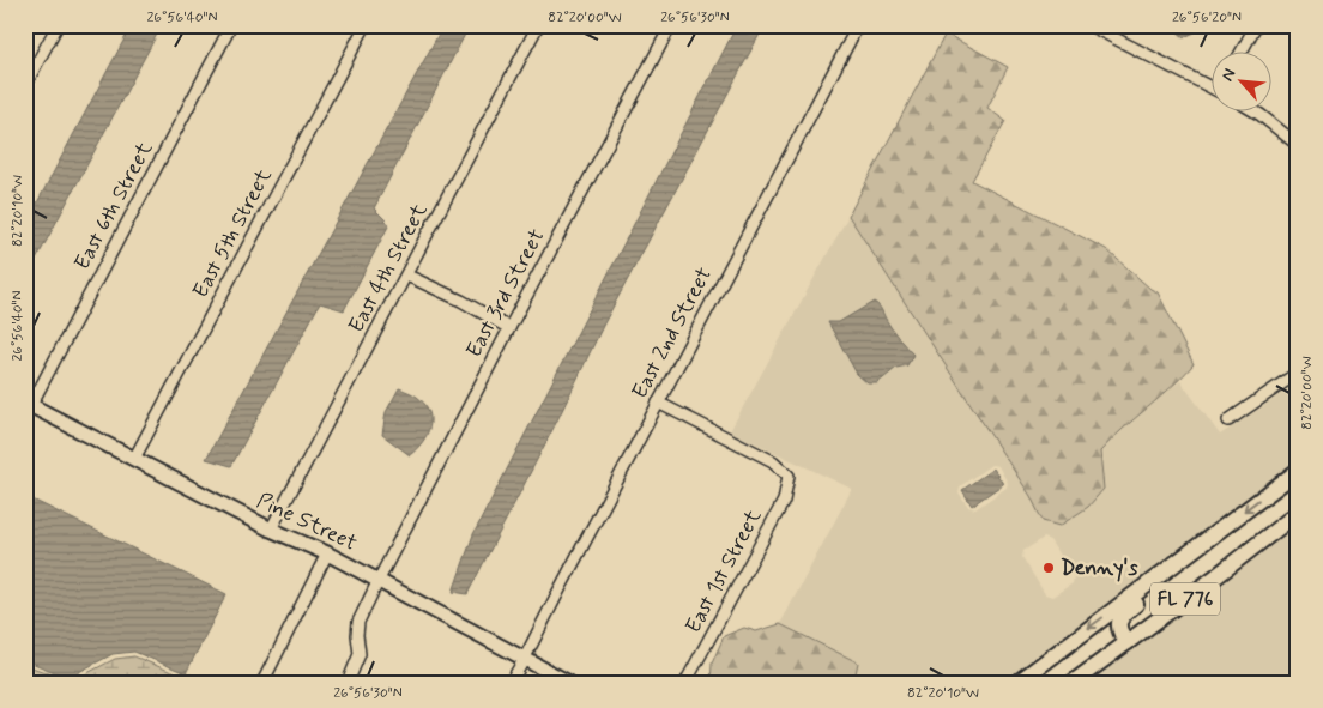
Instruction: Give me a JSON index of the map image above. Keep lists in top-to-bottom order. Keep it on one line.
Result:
{"streets":{"main road":["Pine Street","FL 776"],"street":["East 6th Street","East 5th Street","East 4th Street","East 3rd Street","East 2nd Street","East 1st Street"]},"crossings":[["East 6th Street","Pine Street"],["East 5th Street","Pine Street"],["East 4th Street","Pine Street"],["East 3rd Street","Pine Street"],["East 2nd Street","Pine Street"],["East 2nd Street","East 1st Street"]],"places":["Denny's"],"north":"top left","coordinates":["26°56'40\"N","82°20'00\"W","26°56'30\"N","26°56'20\"N","82°20'10\"W"]}
